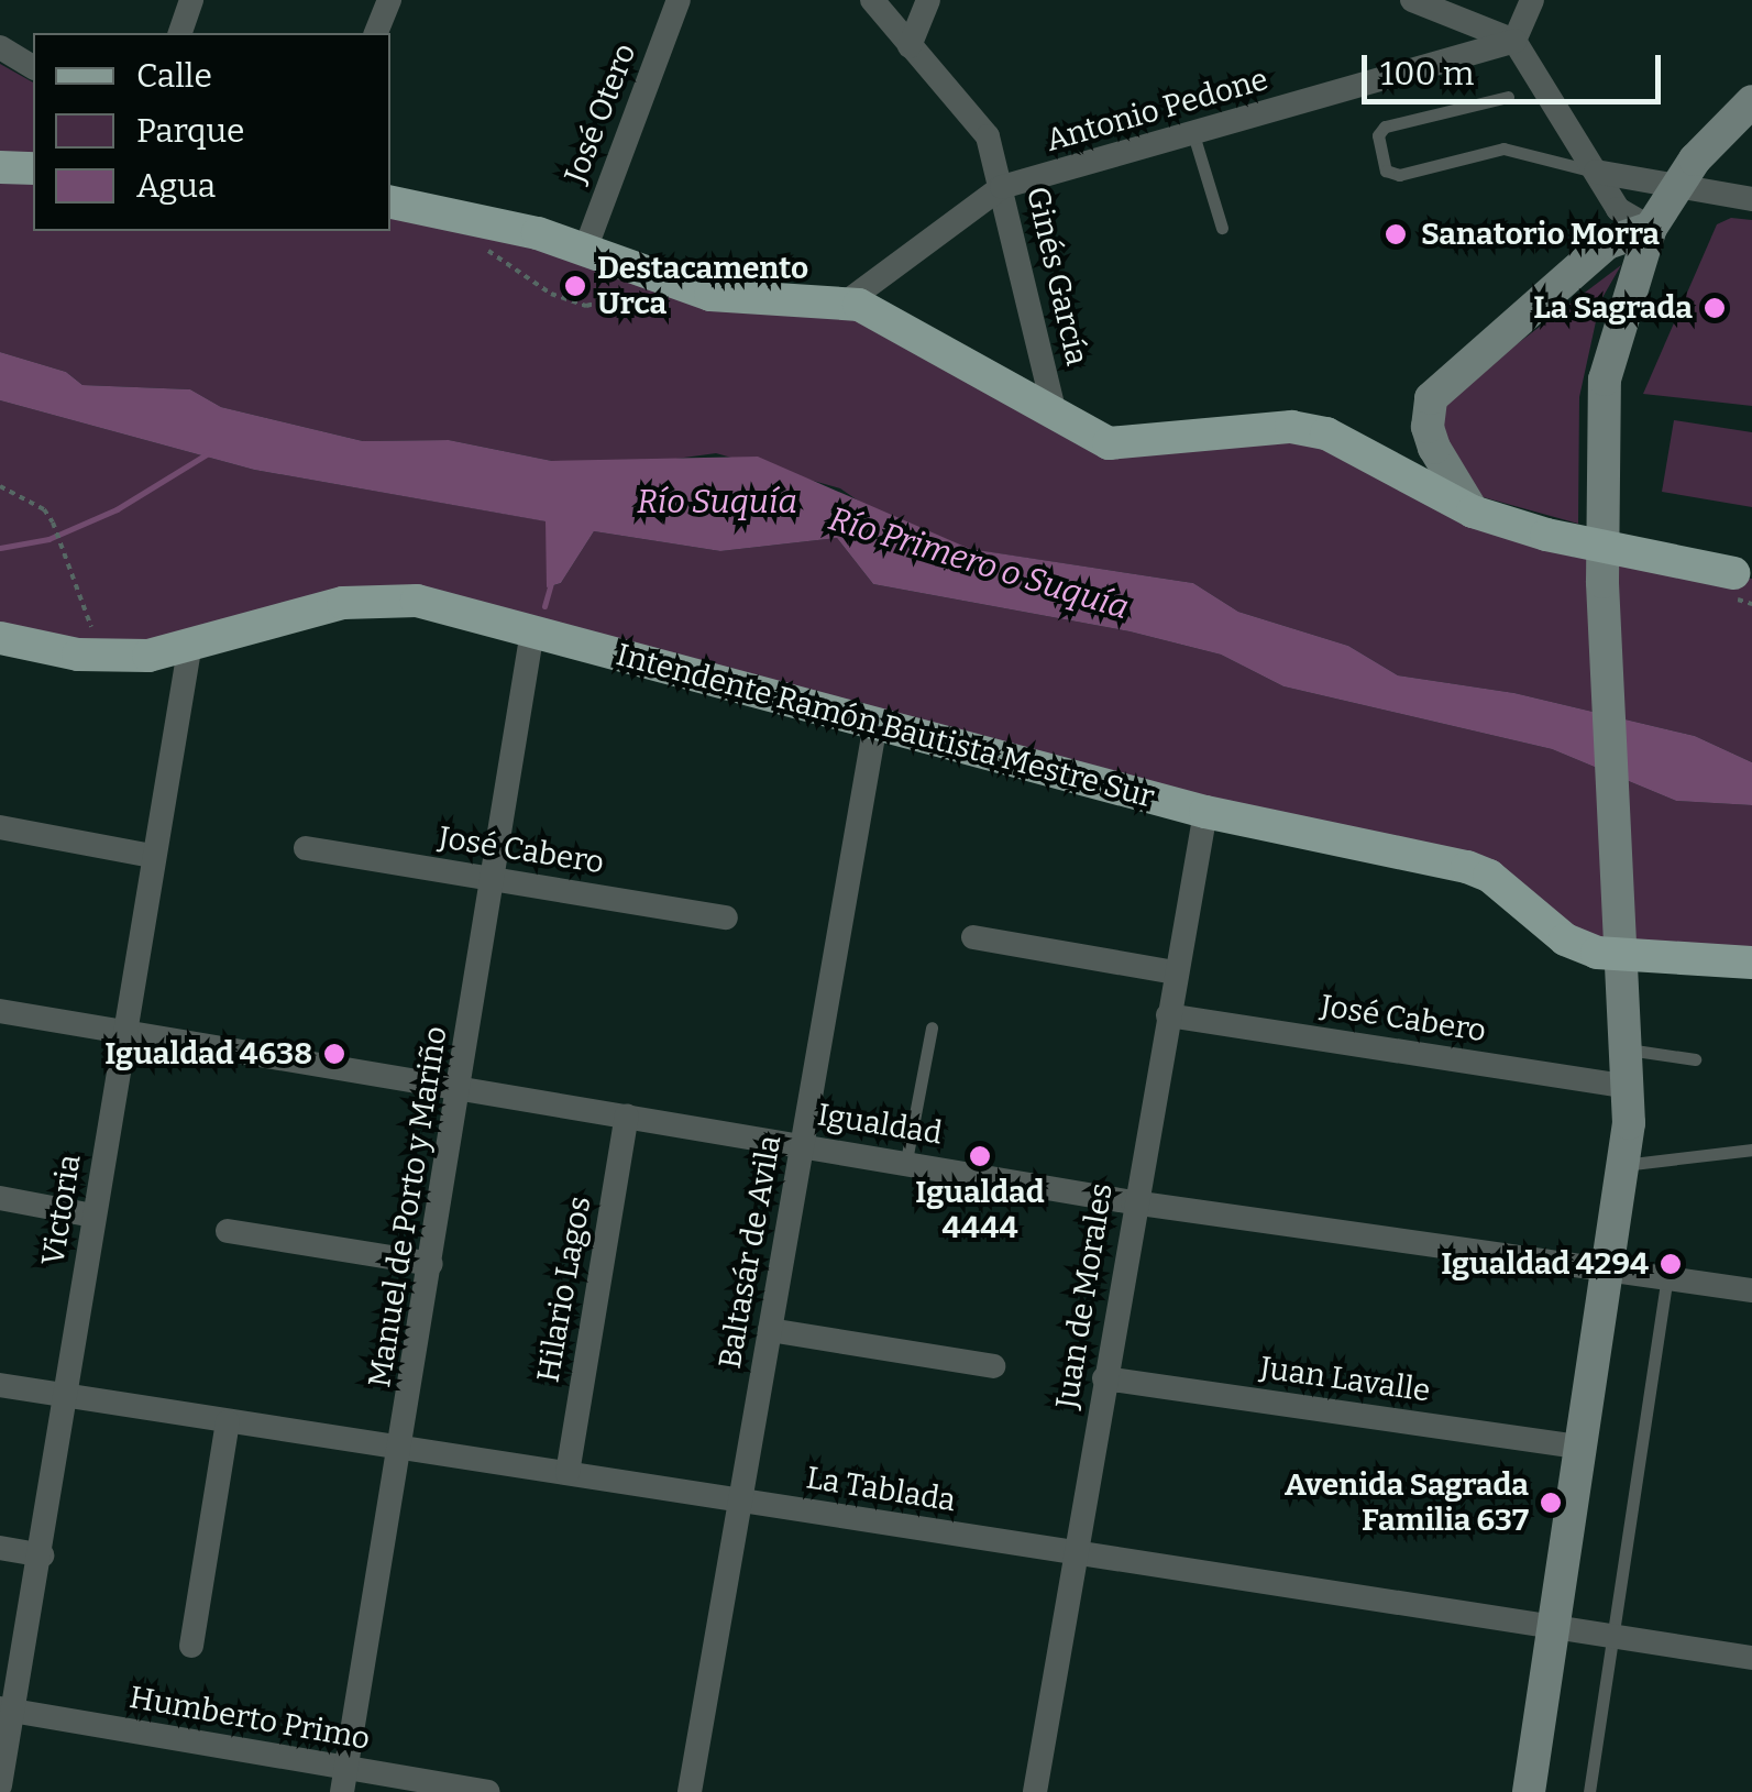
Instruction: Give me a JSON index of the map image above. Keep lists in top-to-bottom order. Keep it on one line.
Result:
{"streets":{"main road":["Intendente Ramón Bautista Mestre Sur"],"street":["Antonio Pedone","José Otero","Ginés García","José Cabero","Igualdad","Manuel de Porto y Mariño","Victoria","Baltasár de Avila","Hilario Lagos","Juan de Morales","Juan Lavalle","La Tablada","Humberto Primo"]},"crossings":[["Antonio Pedone","Ginés García"],["Intendente Ramón Bautista Mestre Sur","Manuel de Porto y Mariño"],["Intendente Ramón Bautista Mestre Sur","Victoria"],["Intendente Ramón Bautista Mestre Sur","Baltasár de Avila"],["Intendente Ramón Bautista Mestre Sur","Juan de Morales"],["José Cabero","Manuel de Porto y Mariño"],["José Cabero","Juan de Morales"],["Igualdad","Manuel de Porto y Mariño"],["Igualdad","Victoria"],["Igualdad","Baltasár de Avila"],["Igualdad","Hilario Lagos"],["Igualdad","Juan de Morales"],["Manuel de Porto y Mariño","La Tablada"],["Manuel de Porto y Mariño","Humberto Primo"],["Victoria","La Tablada"],["Victoria","Humberto Primo"],["Baltasár de Avila","La Tablada"],["Hilario Lagos","La Tablada"],["Juan de Morales","Juan Lavalle"],["Juan de Morales","La Tablada"]],"water":["Río Suquía","Río Primero o Suquía"],"places":["Sanatorio Morra","Destacamento Urca","La Sagrada","Igualdad 4638","Igualdad 4444","Igualdad 4294","Avenida Sagrada Familia 637"],"legend":["Calle","Parque","Agua"],"scale_bar":"100 m"}
